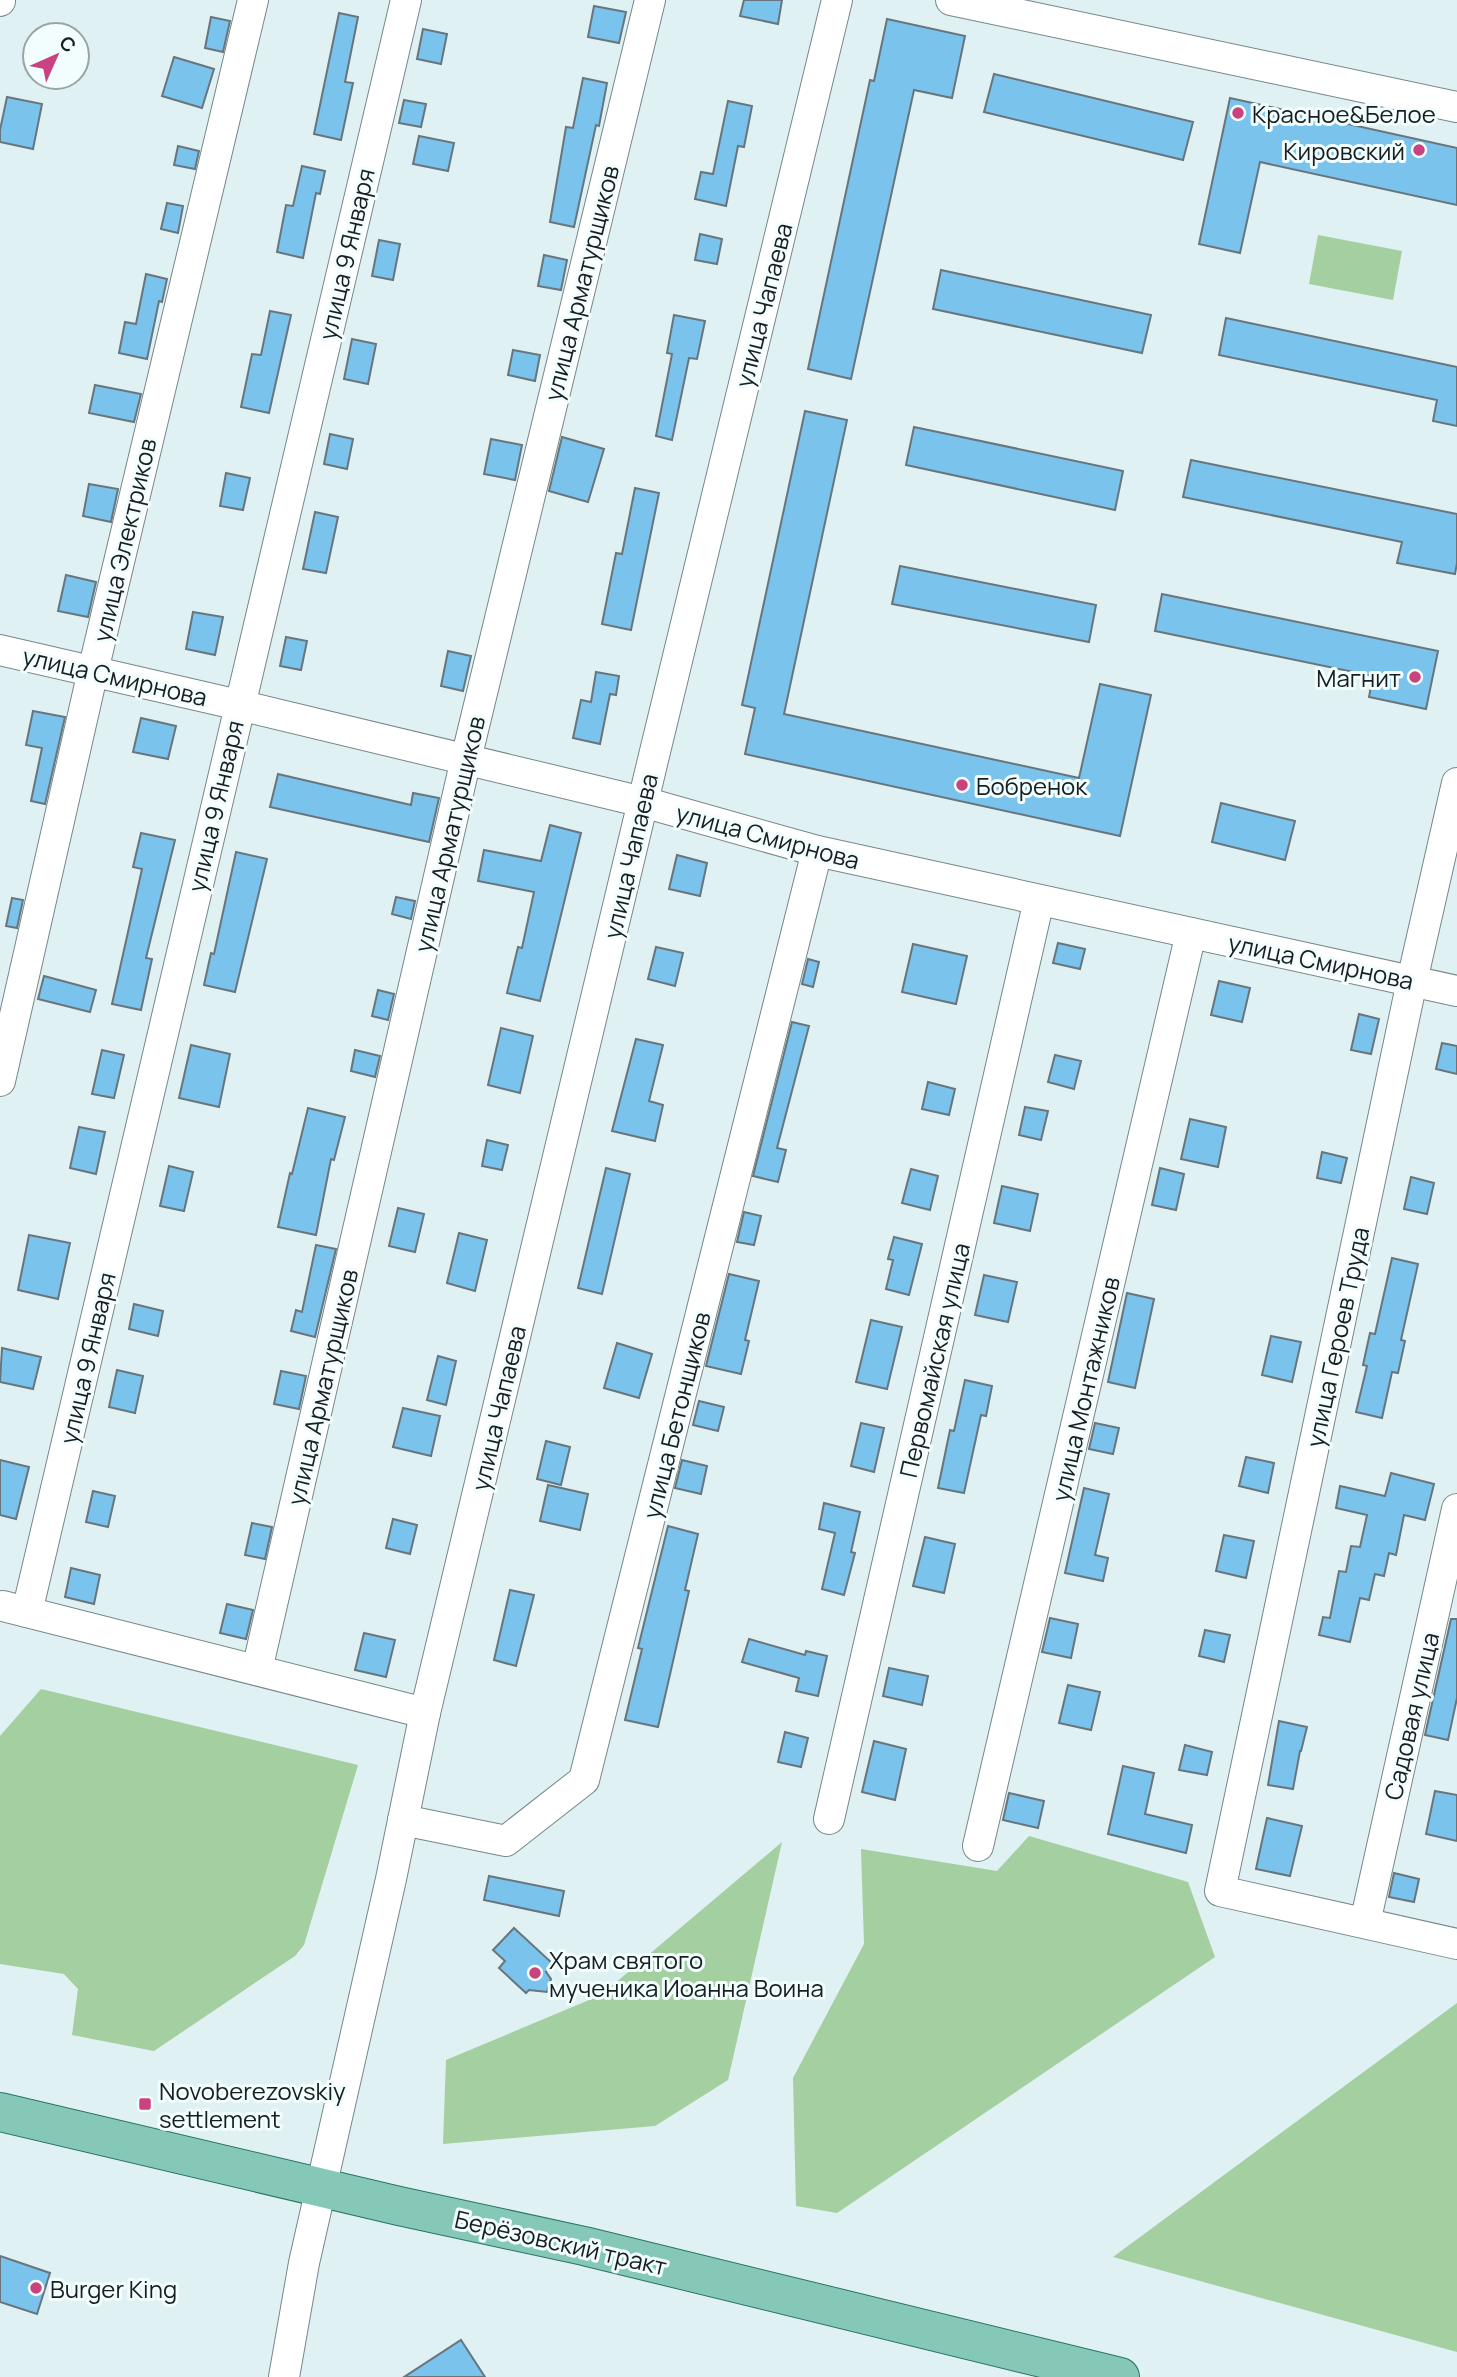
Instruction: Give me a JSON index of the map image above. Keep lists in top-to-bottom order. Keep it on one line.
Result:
{"streets":{"main road":["Берёзовский тракт"],"street":["улица 9 Января","улица Арматурщиков","улица Чапаева","улица Электриков","улица Смирнова","улица Героев Труда","Первомайская улица","улица Монтажников","улица Бетонщиков","Садовая улица"]},"crossings":[["улица 9 Января","улица Арматурщиков"],["улица 9 Января","улица Смирнова"],["улица Арматурщиков","улица Смирнова"],["улица Чапаева","улица Смирнова"],["улица Чапаева","улица Бетонщиков"],["улица Чапаева","Берёзовский тракт"],["улица Электриков","улица Смирнова"],["улица Смирнова","улица Героев Труда"],["улица Смирнова","Первомайская улица"],["улица Смирнова","улица Монтажников"],["улица Смирнова","улица Бетонщиков"],["улица Героев Труда","Садовая улица"]],"places":{"other":["Красное&Белое","Кировский","Магнит","Бобренок","Храм святого мученика Иоанна Воина","Burger King"],"transit":["Novoberezovskiy settlement"]},"north":"top right"}
